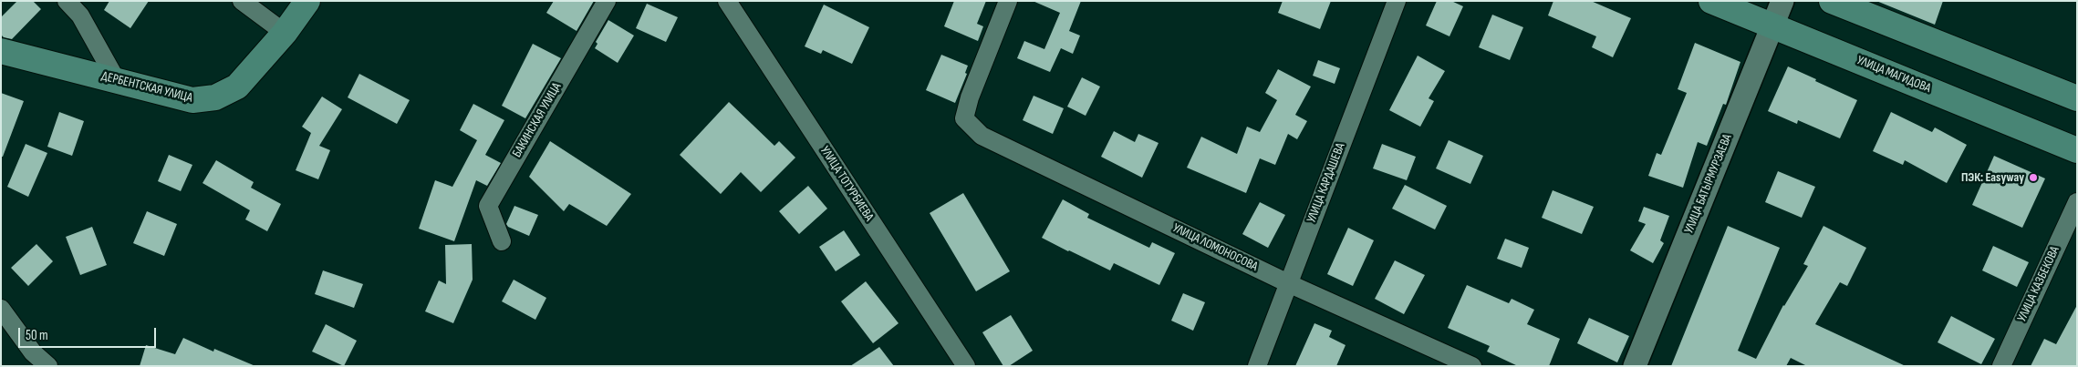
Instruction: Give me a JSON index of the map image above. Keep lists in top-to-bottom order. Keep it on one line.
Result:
{"streets":{"main road":["УЛИЦА МАГИДОВА","ДЕРБЕНТСКАЯ УЛИЦА"],"street":["БАКИНСКАЯ УЛИЦА","УЛИЦА КАРДАШЕВА","УЛИЦА ТОТУРБИЕВА","УЛИЦА БАТЫРМУРЗАЕВА","УЛИЦА ЛОМОНОСОВА","УЛИЦА КАЗБЕКОВА"]},"crossings":[["УЛИЦА МАГИДОВА","УЛИЦА БАТЫРМУРЗАЕВА"],["УЛИЦА КАРДАШЕВА","УЛИЦА ЛОМОНОСОВА"]],"places":["ПЭК: Easyway"],"scale_bar":"50 m"}
